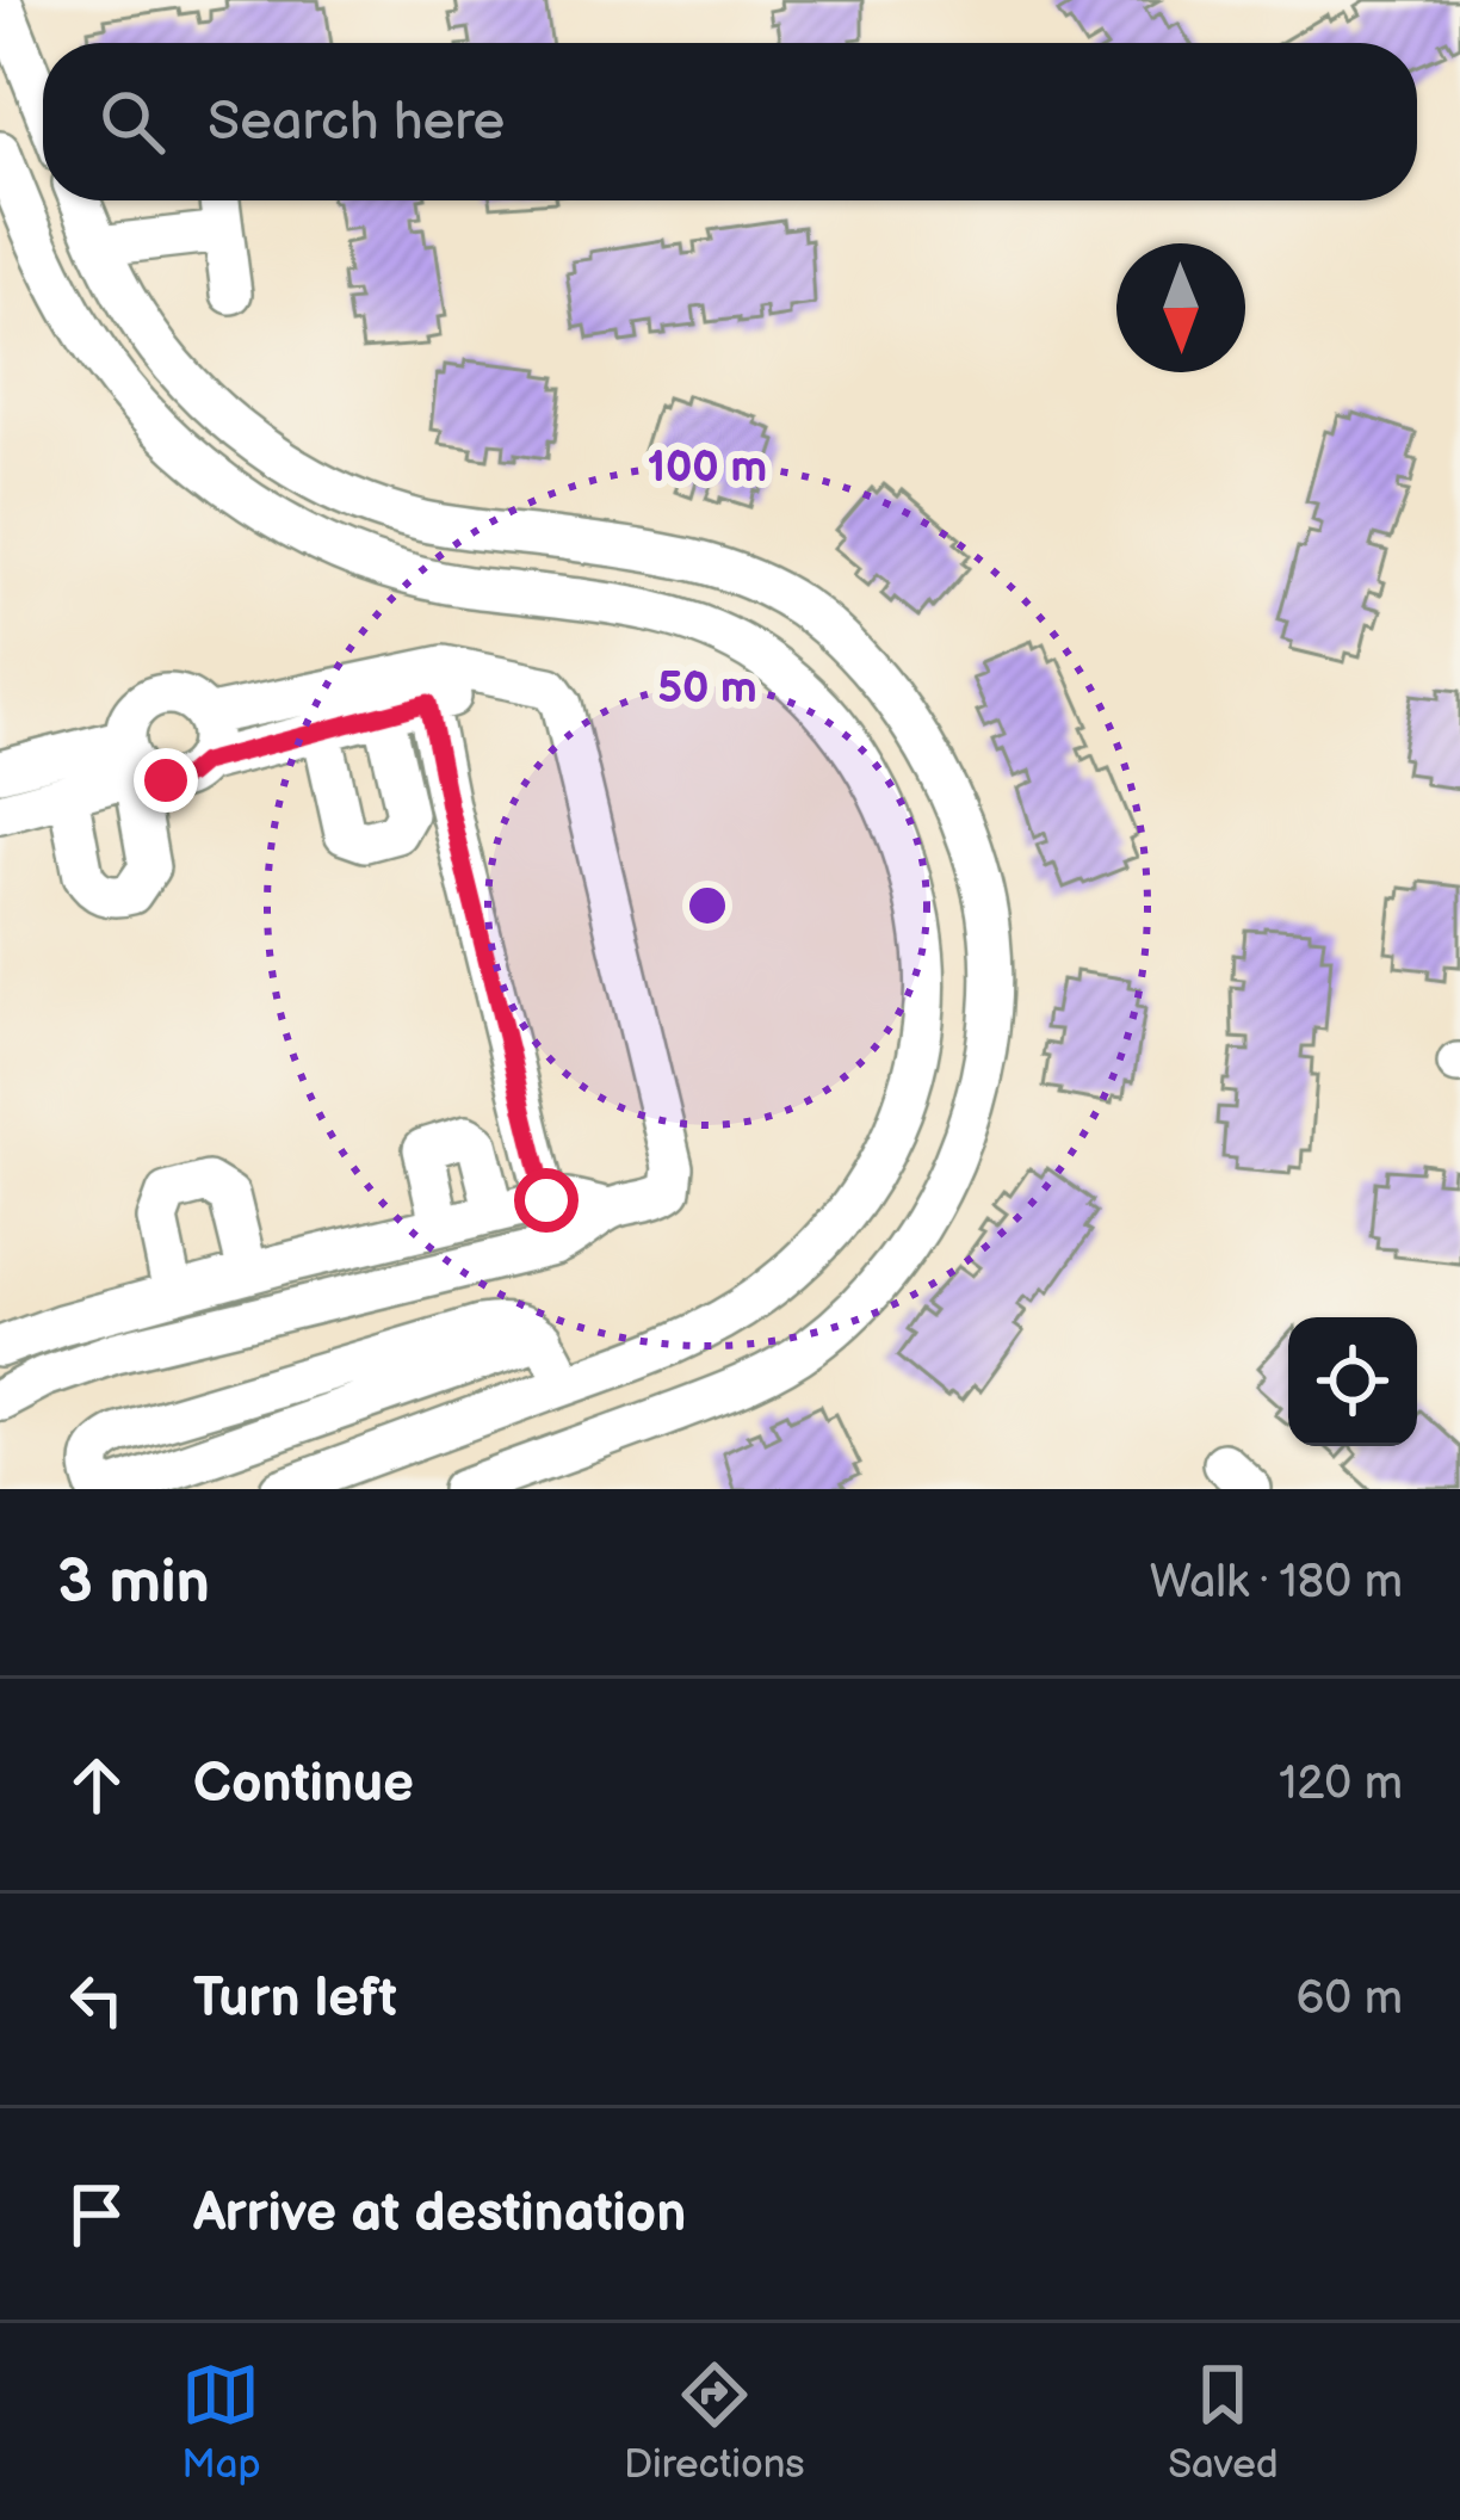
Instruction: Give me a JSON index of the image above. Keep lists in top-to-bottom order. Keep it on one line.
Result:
{"north":"bottom","page":{"search":"Search here","heading":["3 min","Walk · 180 m"],"list":[["Continue","120 m"],["Turn left","60 m"],"Arrive at destination"],"nav":["Map","Directions","Saved"]},"rings":["100 m","50 m"]}
